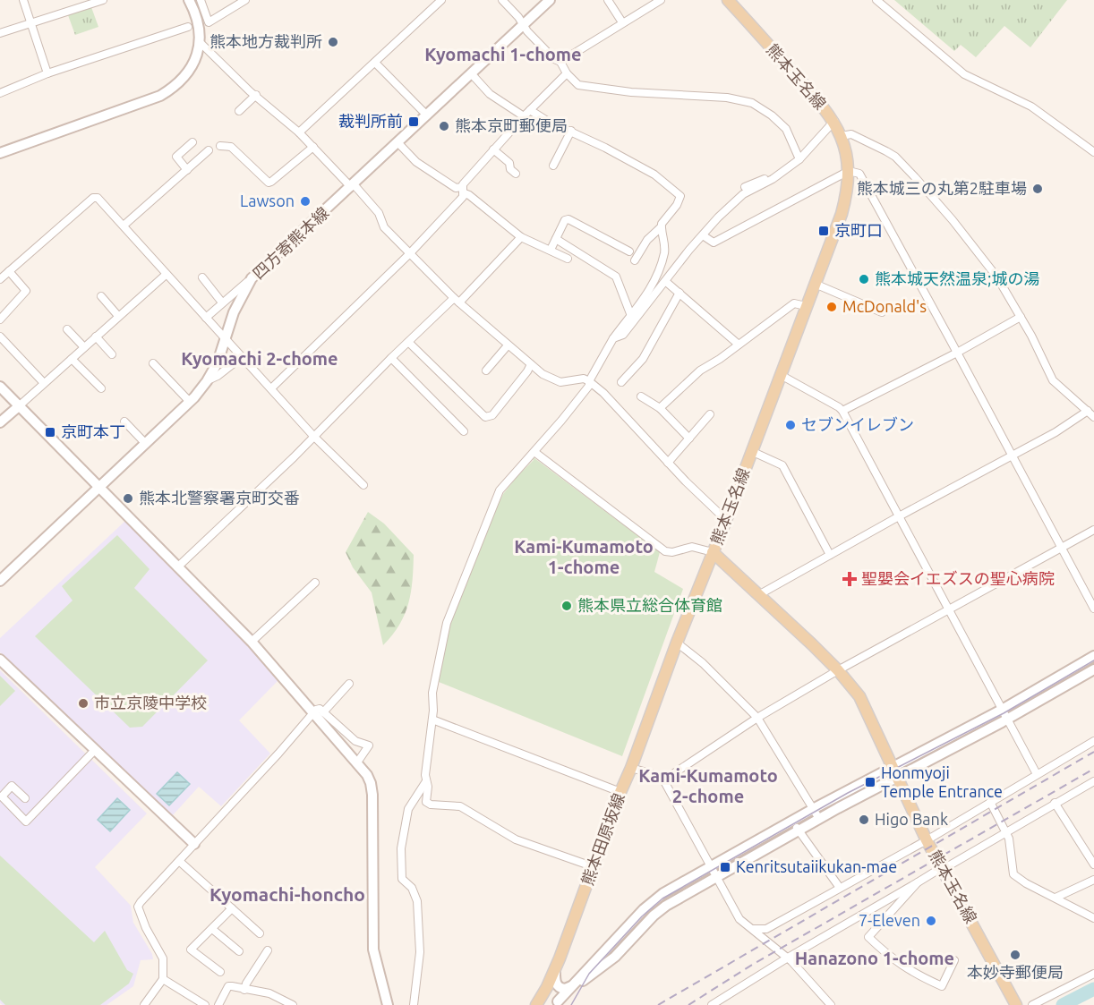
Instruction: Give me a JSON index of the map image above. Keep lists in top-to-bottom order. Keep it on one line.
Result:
{"streets":{"main road":["熊本玉名線","熊本田原坂線"],"street":["四方寄熊本線"]},"crossings":[["熊本玉名線","熊本田原坂線"]],"districts":["Kyomachi 1-chome","Kyomachi 2-chome","Kami-Kumamoto 1-chome","Kami-Kumamoto 2-chome","Kyomachi-honcho","Hanazono 1-chome"],"places":{"other":["熊本地方裁判所","熊本京町郵便局","熊本城三の丸第2駐車場","Lawson","熊本城天然温泉;城の湯","McDonald's","セブンイレブン","熊本北警察署京町交番","熊本県立総合体育館","市立京陵中学校","Higo Bank","7-Eleven","本妙寺郵便局"],"transit":["裁判所前","京町口","京町本丁","Honmyoji Temple Entrance","Kenritsutaiikukan-mae"],"health":["聖嬰会イエズスの聖心病院"]}}
